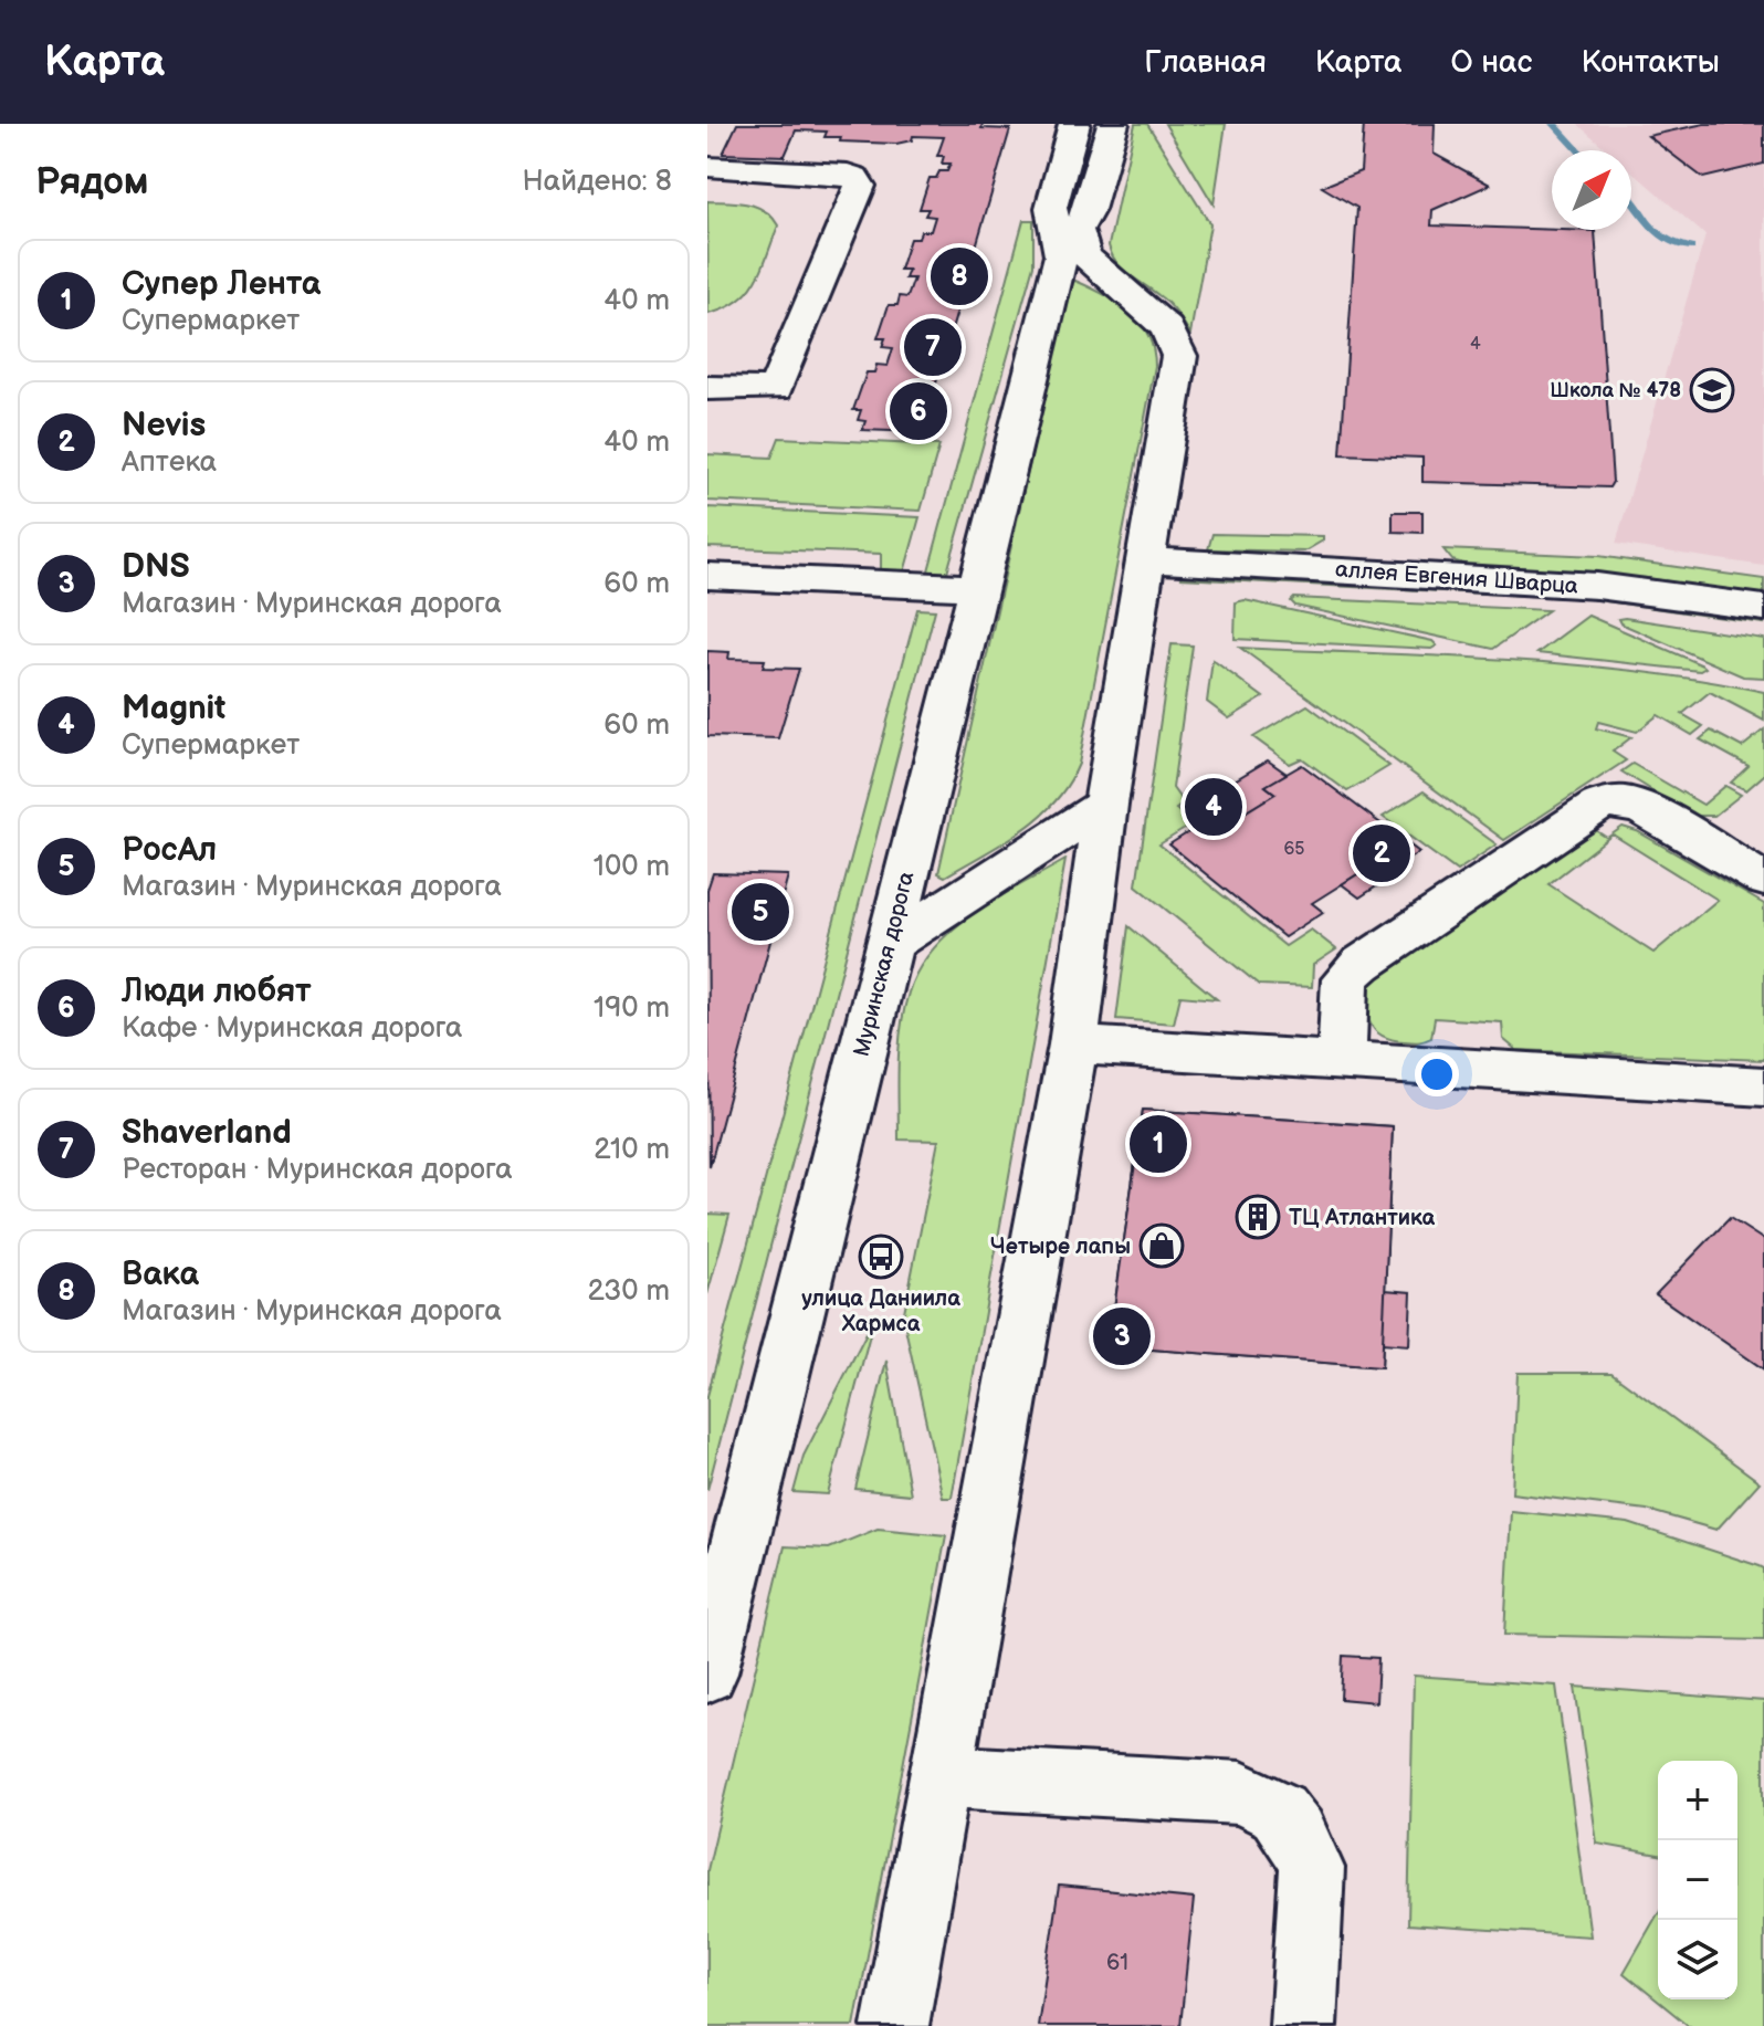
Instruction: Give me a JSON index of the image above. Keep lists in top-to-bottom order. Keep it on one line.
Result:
{"streets":{"street":["аллея Евгения Шварца","Муринская дорога"]},"places":{"school or university":["Школа № 478"],"building":["ТЦ Атлантика"],"shop":["Четыре лапы"],"bus stop":["улица Даниила Хармса"]},"house_numbers":["4","65","61"],"north":"top right","page":{"header":"Карта","nav":["Главная","Карта","О нас","Контакты"],"heading":["Рядом","Найдено: 8"],"list":[{"mark":"1","name":"Супер Лента","note":"Супермаркет","value":"40 m"},{"mark":"2","name":"Nevis","note":"Аптека","value":"40 m"},{"mark":"3","name":"DNS","note":"Магазин · Муринская дорога","value":"60 m"},{"mark":"4","name":"Magnit","note":"Супермаркет","value":"60 m"},{"mark":"5","name":"РосАл","note":"Магазин · Муринская дорога","value":"100 m"},{"mark":"6","name":"Люди любят","note":"Кафе · Муринская дорога","value":"190 m"},{"mark":"7","name":"Shaverland","note":"Ресторан · Муринская дорога","value":"210 m"},{"mark":"8","name":"Вака","note":"Магазин · Муринская дорога","value":"230 m"}],"pins":["8","7","6","4","2","5","1","3"],"map_buttons":["+","−"]}}
